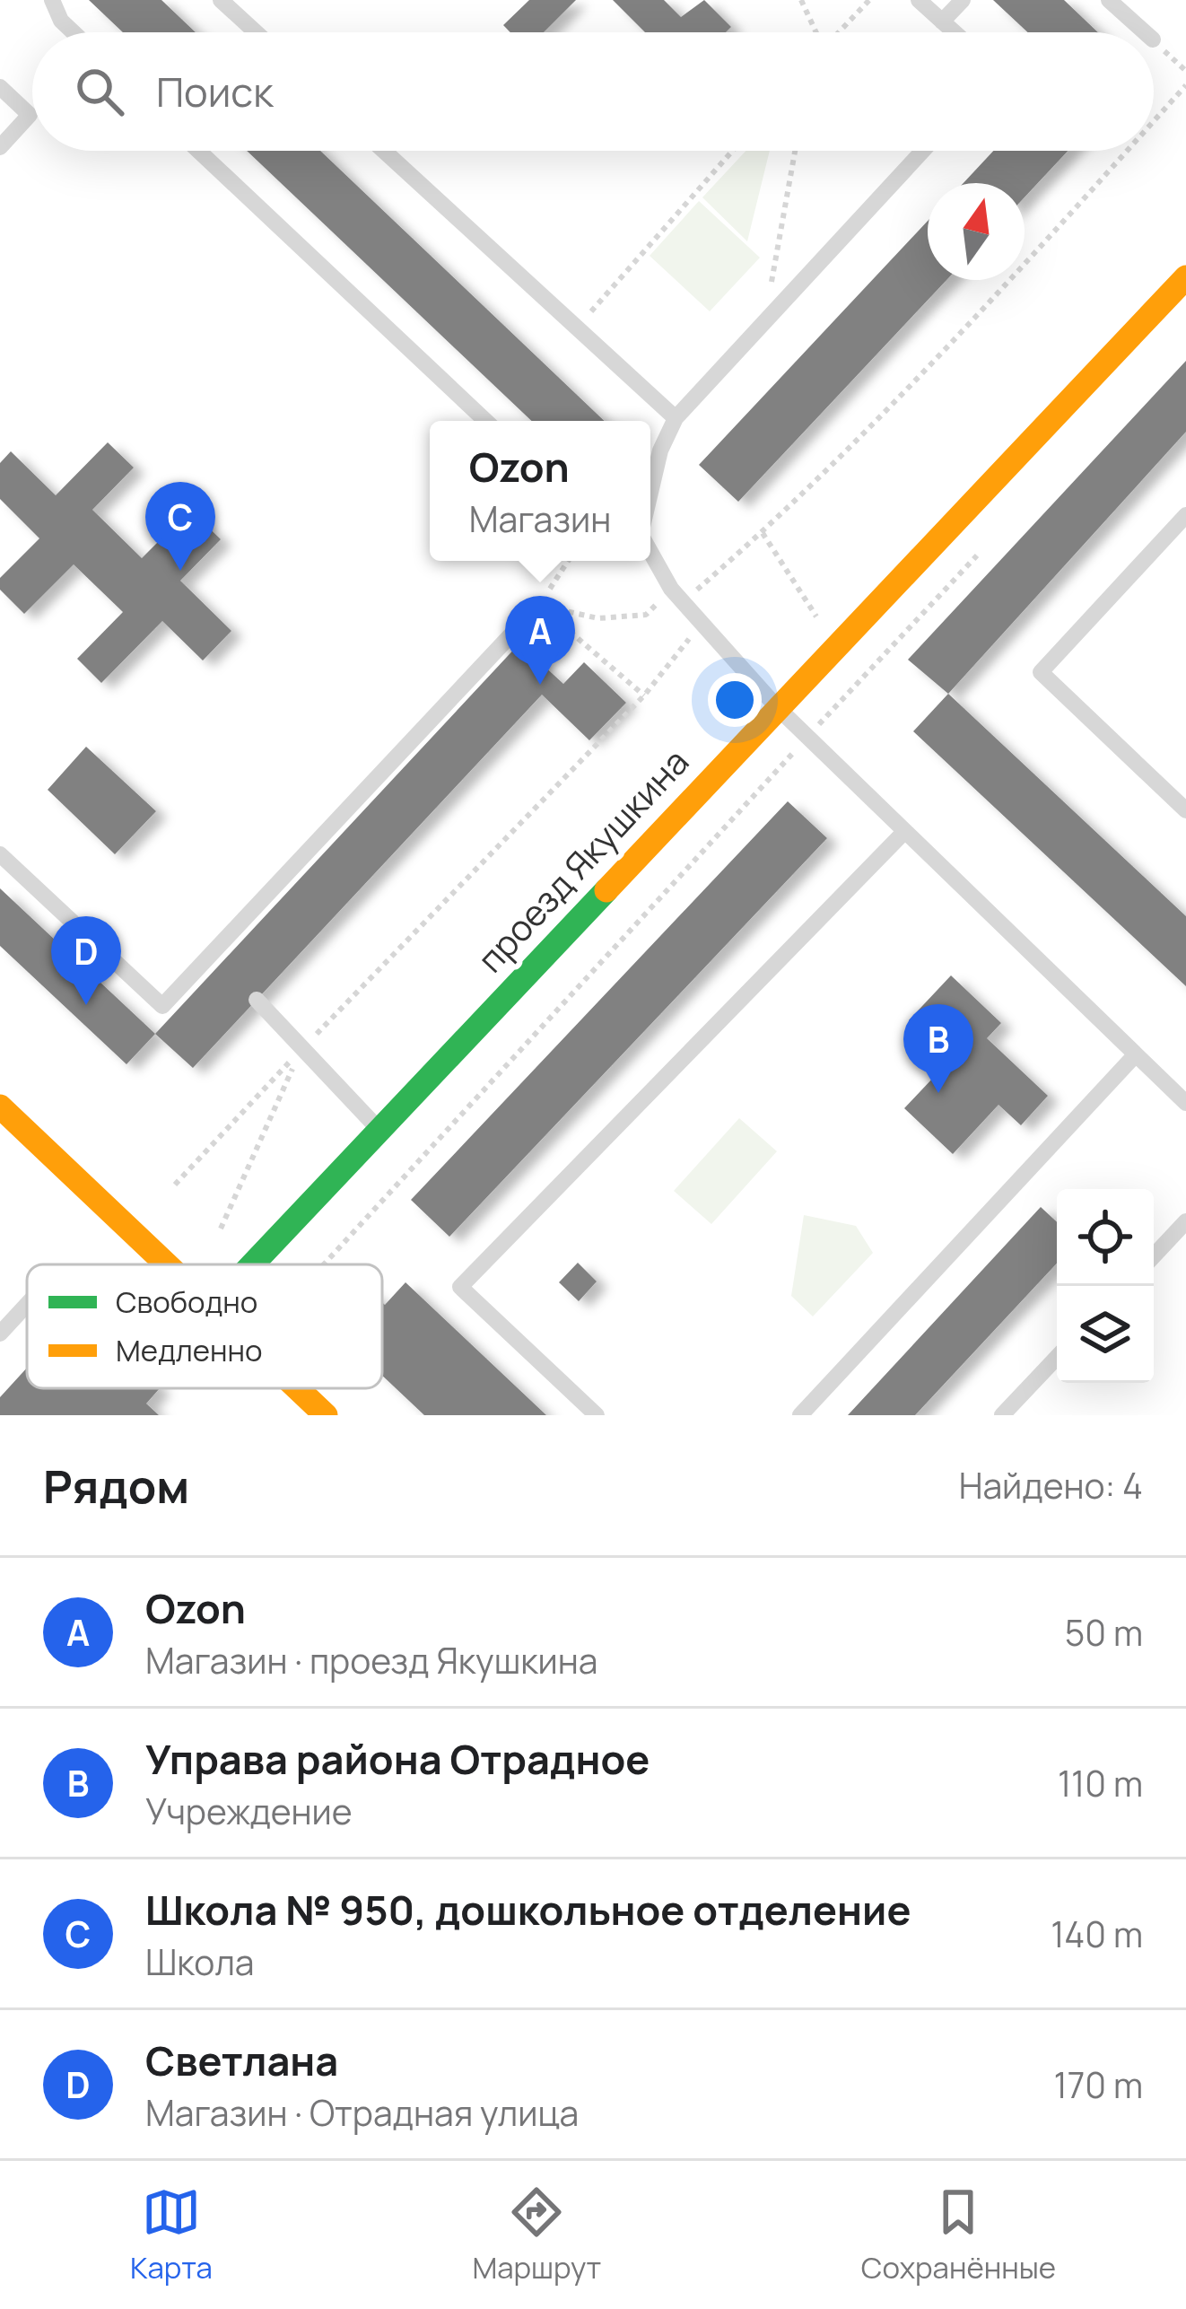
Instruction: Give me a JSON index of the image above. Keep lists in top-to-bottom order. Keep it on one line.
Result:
{"streets":{"street":["проезд Якушкина"]},"legend":["Свободно","Медленно"],"north":"top","page":{"search":"Поиск","popup":["Ozon","Магазин"],"pins":["C","A","D","B"],"heading":["Рядом","Найдено: 4"],"list":[{"mark":"A","name":"Ozon","note":"Магазин · проезд Якушкина","value":"50 m"},{"mark":"B","name":"Управа района Отрадное","note":"Учреждение","value":"110 m"},{"mark":"C","name":"Школа № 950, дошкольное отделение","note":"Школа","value":"140 m"},{"mark":"D","name":"Светлана","note":"Магазин · Отрадная улица","value":"170 m"}],"nav":["Карта","Маршрут","Сохранённые"]}}
